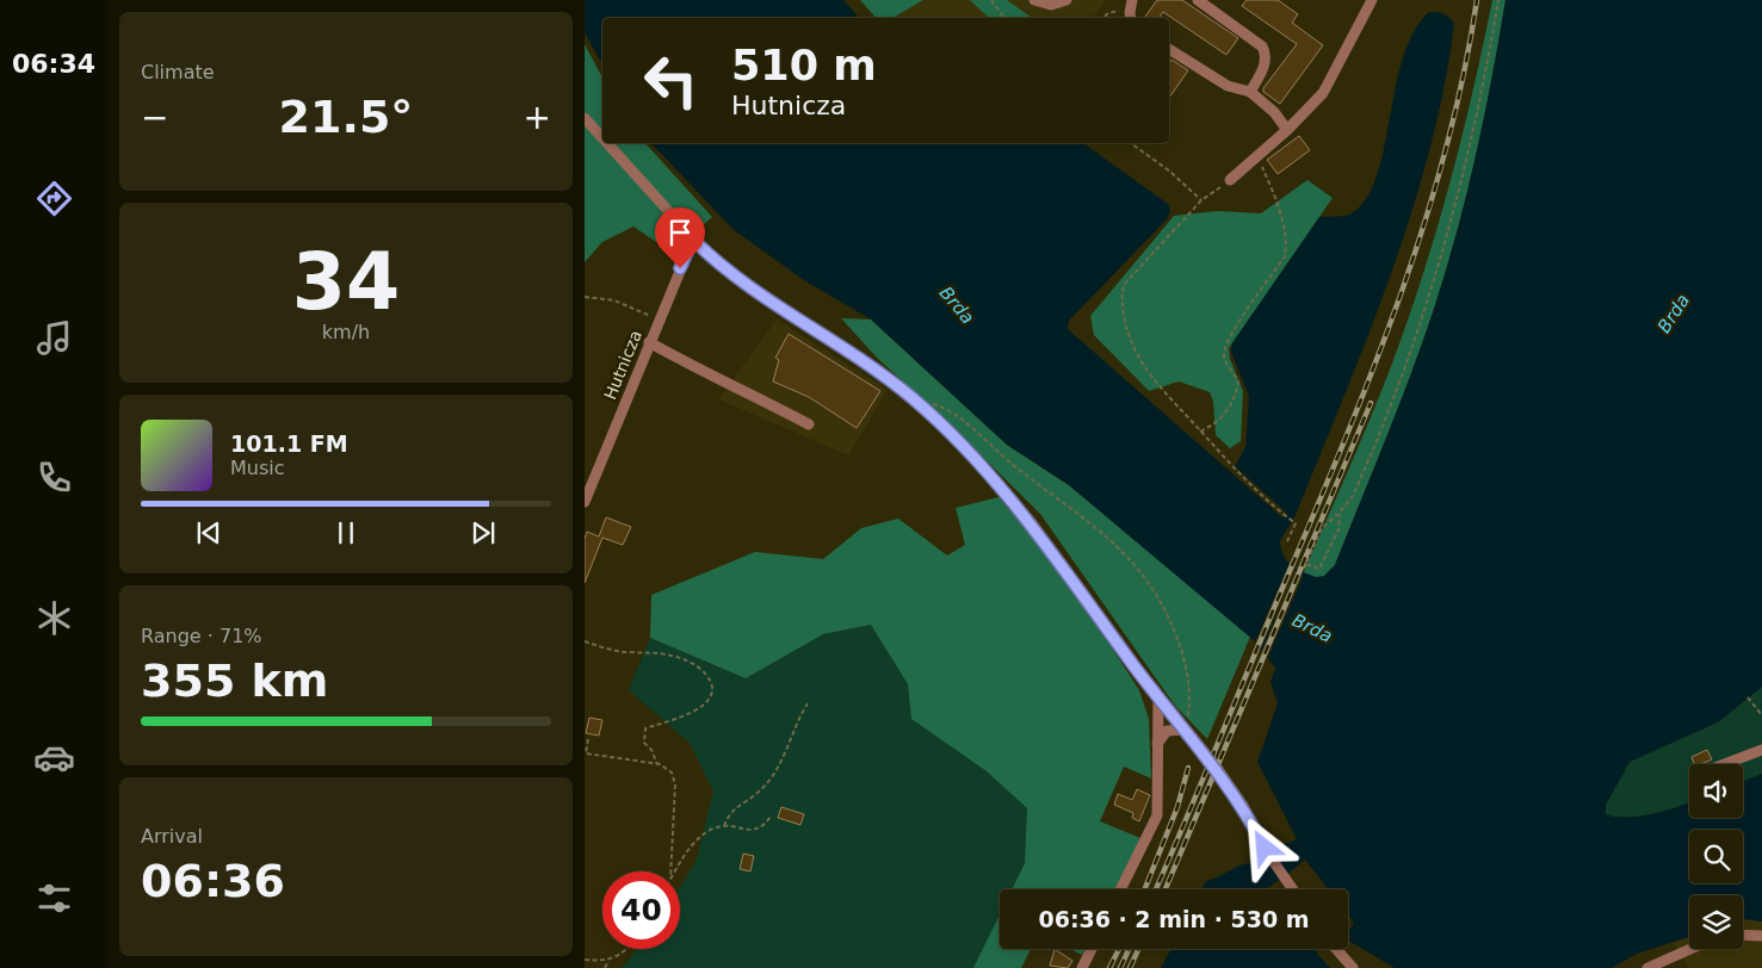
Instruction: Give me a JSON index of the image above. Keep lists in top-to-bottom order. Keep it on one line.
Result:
{"streets":{"street":["Hutnicza"]},"water":["Brda"],"page":{"tabs":"06:34","tile":["Climate",["34","km/h"],["Range · 71%","355 km"],["Arrival","06:36"]],"turn":["510 m","Hutnicza"],"heat":["−","21.5°","+"],"song":["101.1 FM","Music"],"limit":"40","trip":"06:36 · 2 min · 530 m"}}
